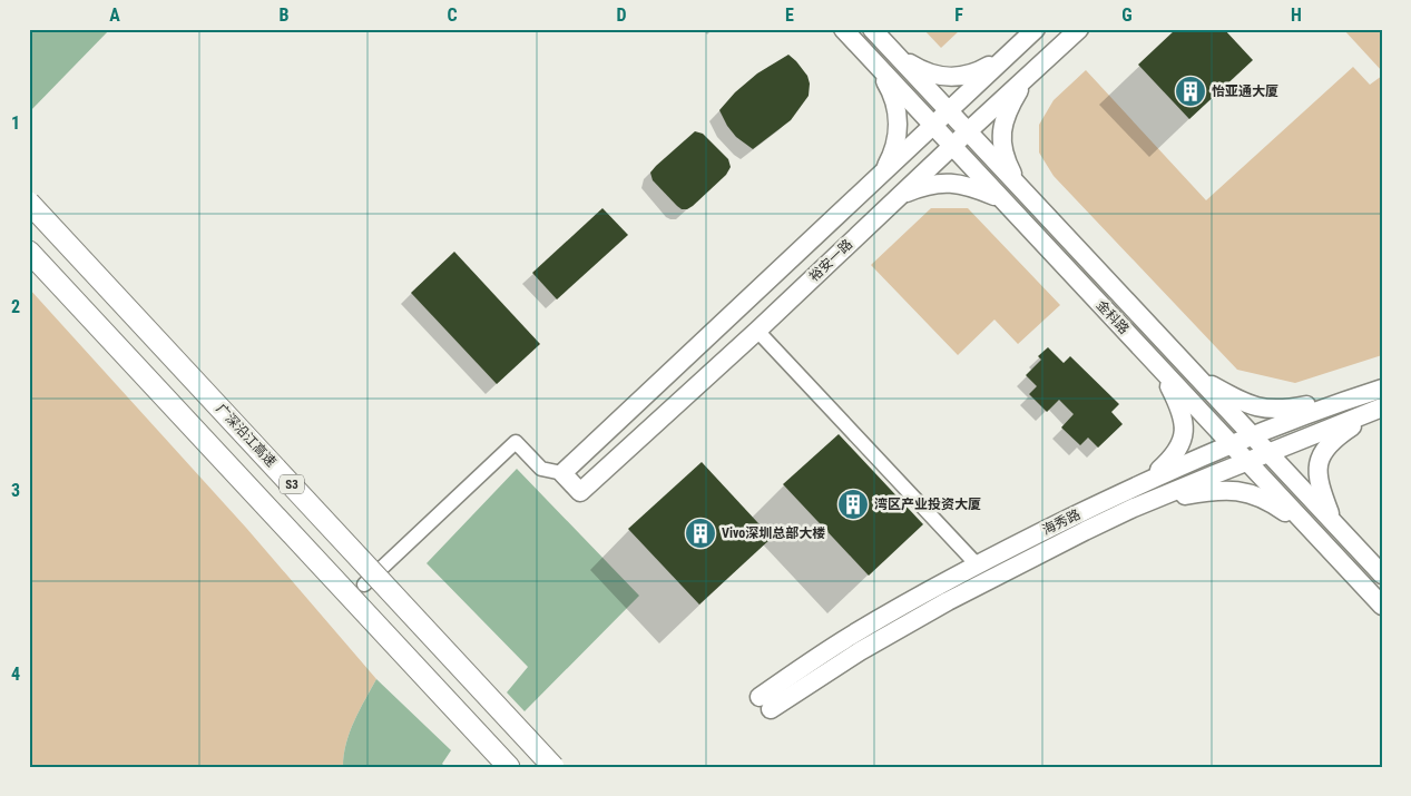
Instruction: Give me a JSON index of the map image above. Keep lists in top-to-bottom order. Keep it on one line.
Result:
{"streets":{"highway":["广深沿江高速","S3"],"main road":["裕安一路","金科路","海秀路"]},"crossings":[["裕安一路","金科路"],["金科路","海秀路"]],"places":{"building":["怡亚通大厦","湾区产业投资大厦","Vivo深圳总部大楼"]},"grid":{"columns":["A","B","C","D","E","F","G","H"],"rows":["1","2","3","4"]}}
